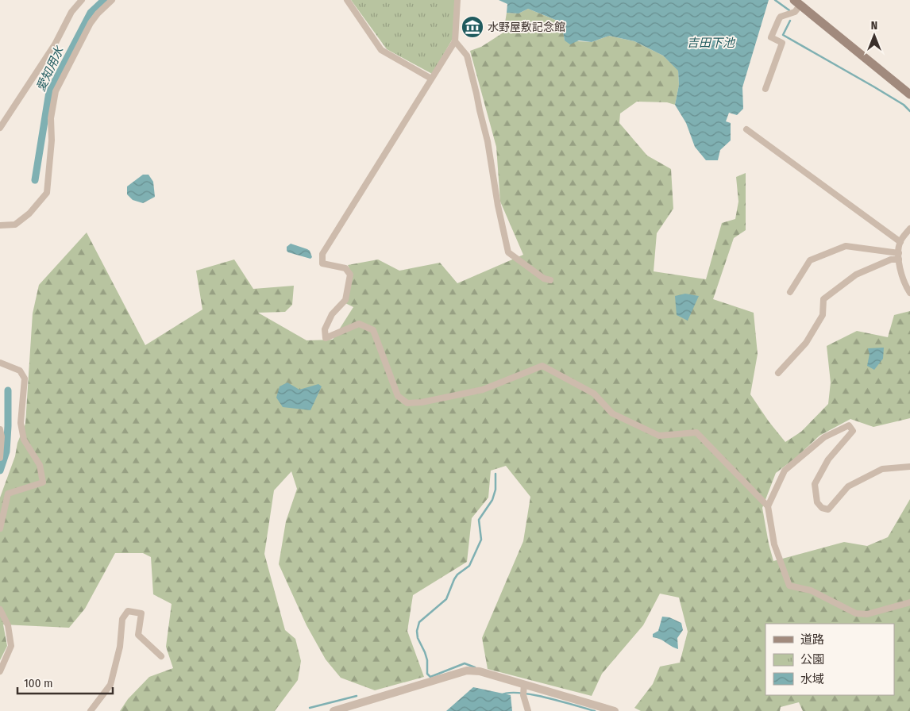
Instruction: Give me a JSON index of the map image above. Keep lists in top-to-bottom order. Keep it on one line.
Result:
{"water":["吉田下池","愛知用水"],"places":{"museum":["水野屋敷記念館"]},"legend":["道路","公園","水域"],"scale_bar":"100 m","north":"top"}
